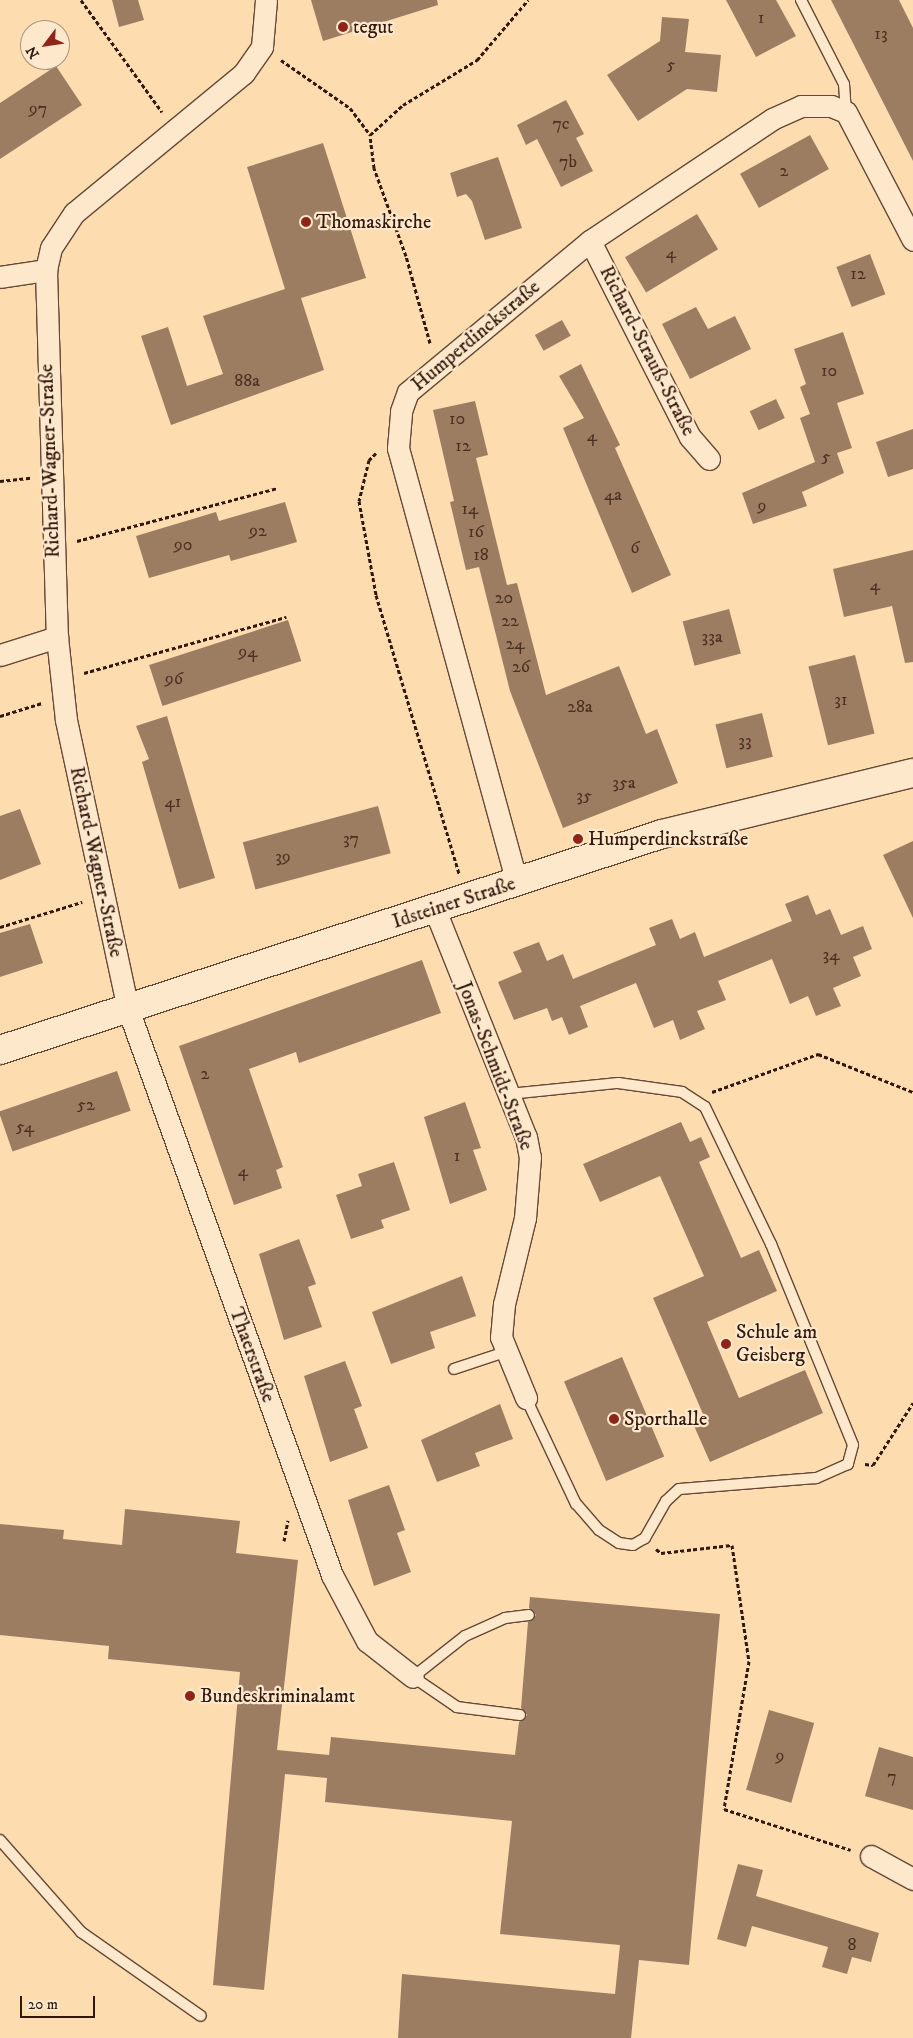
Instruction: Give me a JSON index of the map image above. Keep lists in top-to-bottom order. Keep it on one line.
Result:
{"streets":{"street":["Humperdinckstraße","Richard-Strauß-Straße","Richard-Wagner-Straße","Idsteiner Straße","Jonas-Schmidt-Straße","Thaerstraße"]},"crossings":[["Humperdinckstraße","Richard-Strauß-Straße"],["Humperdinckstraße","Idsteiner Straße"],["Richard-Wagner-Straße","Idsteiner Straße"],["Richard-Wagner-Straße","Thaerstraße"],["Idsteiner Straße","Jonas-Schmidt-Straße"],["Idsteiner Straße","Thaerstraße"]],"places":["tegut","Thomaskirche","Humperdinckstraße","Schule am Geisberg","Sporthalle","Bundeskriminalamt"],"house_numbers":["1","13","5","97","7c","7b","2","4","12","10","88a","10","4","12","5","4a","9","14","92","16","90","6","18","4","20","22","33a","24","94","26","96","31","28a","33","35a","35","41","37","39","34","2","52","54","1","4","9","7","8"],"scale_bar":"20 m","north":"bottom left"}
